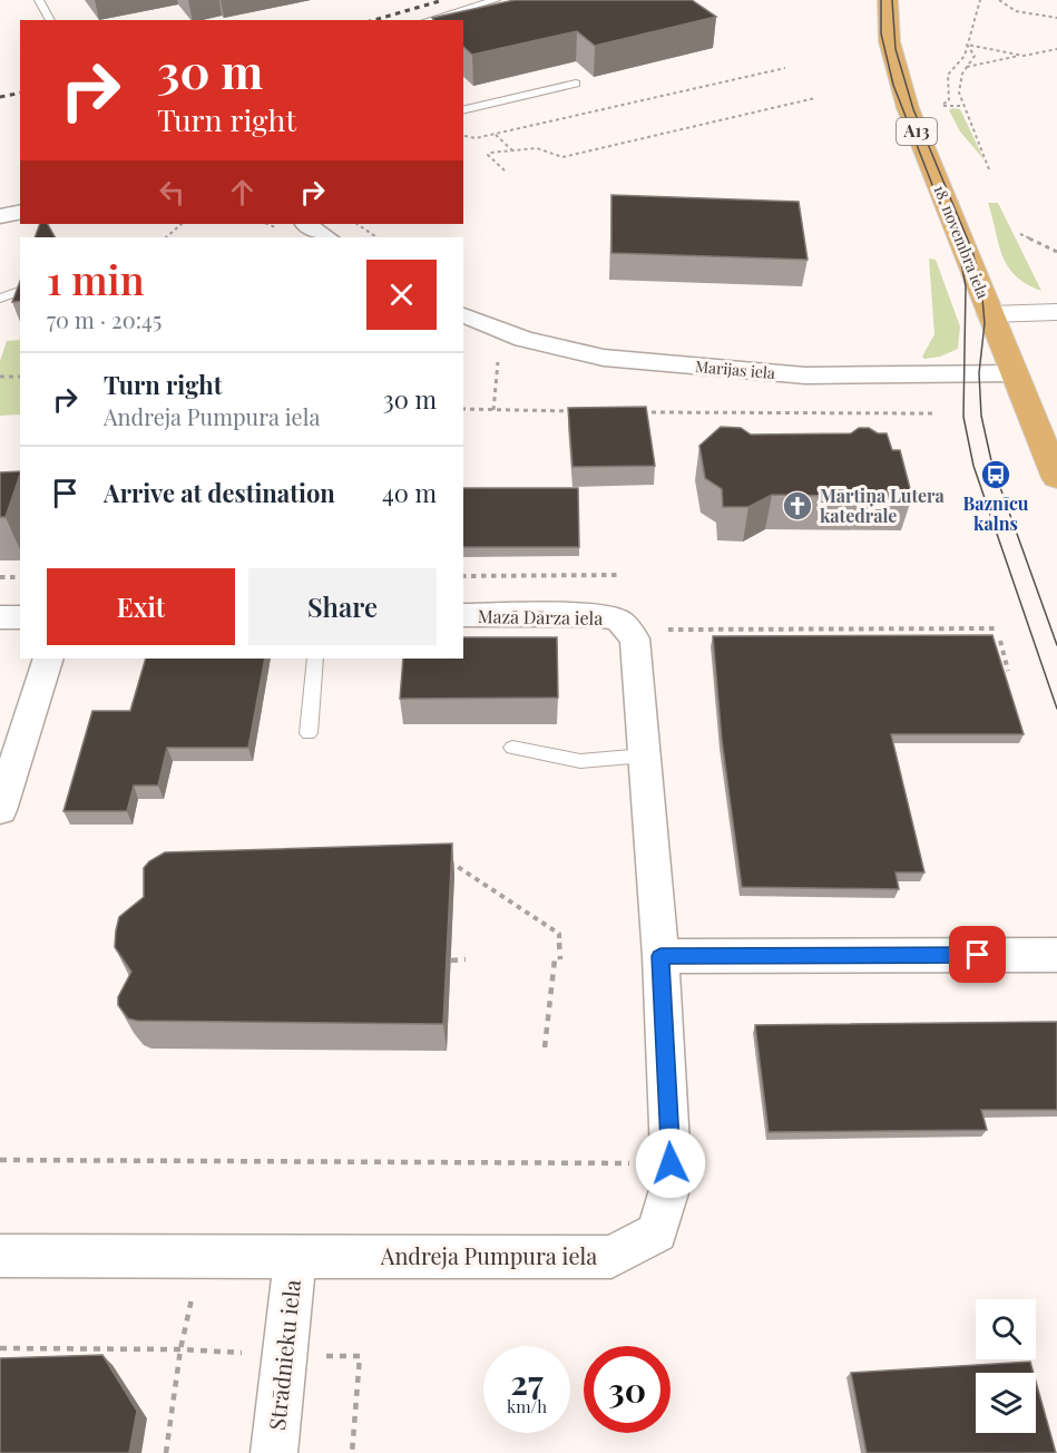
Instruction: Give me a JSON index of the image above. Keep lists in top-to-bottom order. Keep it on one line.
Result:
{"streets":{"main road":["A13","18. novembra iela"],"street":["Marijas iela","Mazā Dārza iela","Andreja Pumpura iela","Strādnieku iela"]},"crossings":[["18. novembra iela","Marijas iela"],["Mazā Dārza iela","Andreja Pumpura iela"],["Andreja Pumpura iela","Strādnieku iela"]],"places":{"bus stop":["Baznīcu kalns"],"church":["Mārtiņa Lutera katedrāle"]},"page":{"turn":["30 m","Turn right"],"heading":["1 min","70 m · 20:45"],"list":[{"name":"Turn right","note":"Andreja Pumpura iela","value":"30 m"},{"name":"Arrive at destination","value":"40 m"}],"buttons":["Exit","Share"],"speed":"27 km/h","limit":"30"}}
